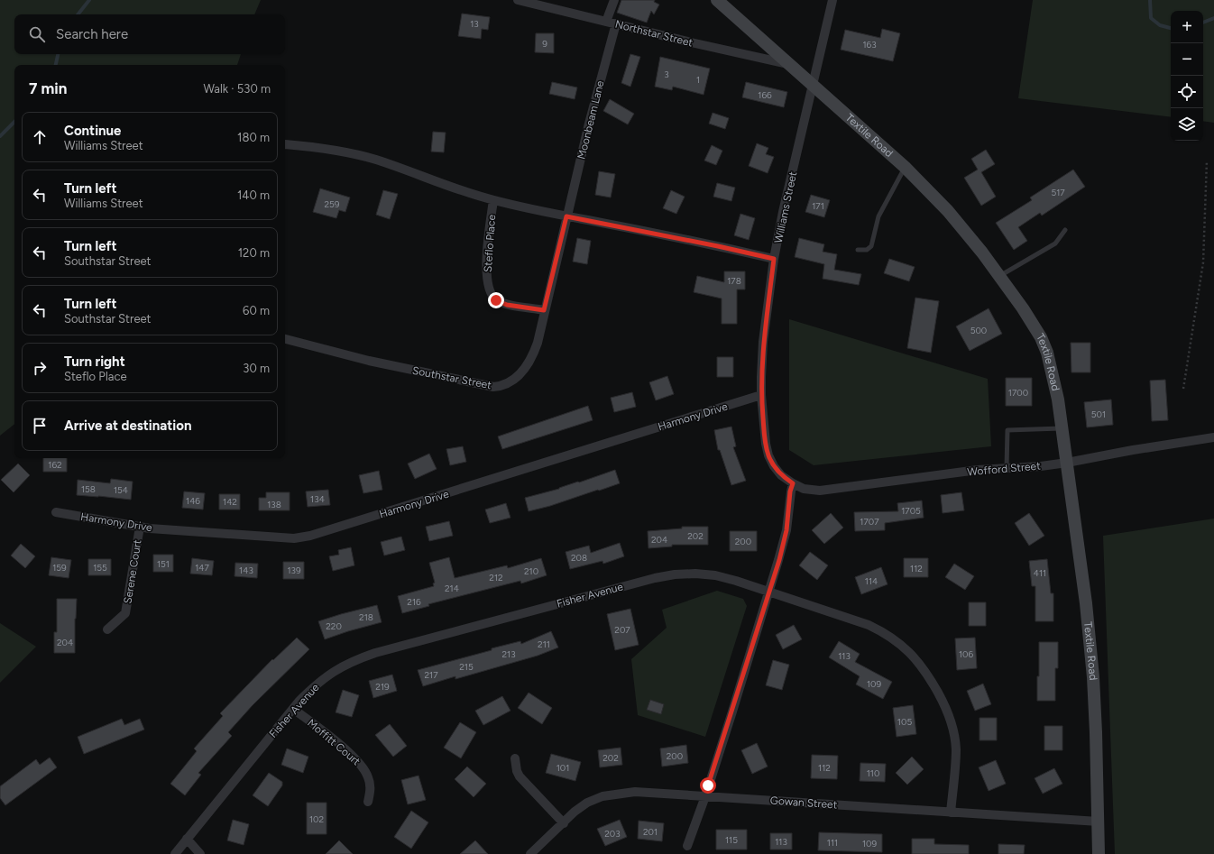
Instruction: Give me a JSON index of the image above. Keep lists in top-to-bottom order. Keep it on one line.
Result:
{"streets":{"street":["Northstar Street","Moonbeam Lane","Textile Road","Williams Street","Steflo Place","Southstar Street","Harmony Drive","Wofford Street","Serene Court","Fisher Avenue","Moffitt Court","Gowan Street"]},"crossings":[["Northstar Street","Moonbeam Lane"],["Northstar Street","Textile Road"],["Moonbeam Lane","Southstar Street"],["Textile Road","Williams Street"],["Textile Road","Wofford Street"],["Textile Road","Gowan Street"],["Williams Street","Harmony Drive"],["Williams Street","Wofford Street"],["Steflo Place","Southstar Street"],["Harmony Drive","Serene Court"],["Fisher Avenue","Moffitt Court"],["Fisher Avenue","Gowan Street"]],"house_numbers":["13","9","163","3","1","166","517","259","171","178","500","1700","501","162","158","154","134","146","142","138","1705","1707","202","204","200","208","151","159","155","147","112","143","139","210","411","212","114","214","216","218","220","207","204","211","213","106","113","215","217","109","219","105","200","202","101","112","110","102","201","203","115","113","111","109"],"page":{"map_buttons":["+","−"],"search":"Search here","heading":["7 min","Walk · 530 m"],"list":[["Continue","Williams Street","180 m"],["Turn left","Williams Street","140 m"],["Turn left","Southstar Street","120 m"],["Turn left","Southstar Street","60 m"],["Turn right","Steflo Place","30 m"],"Arrive at destination"]}}
